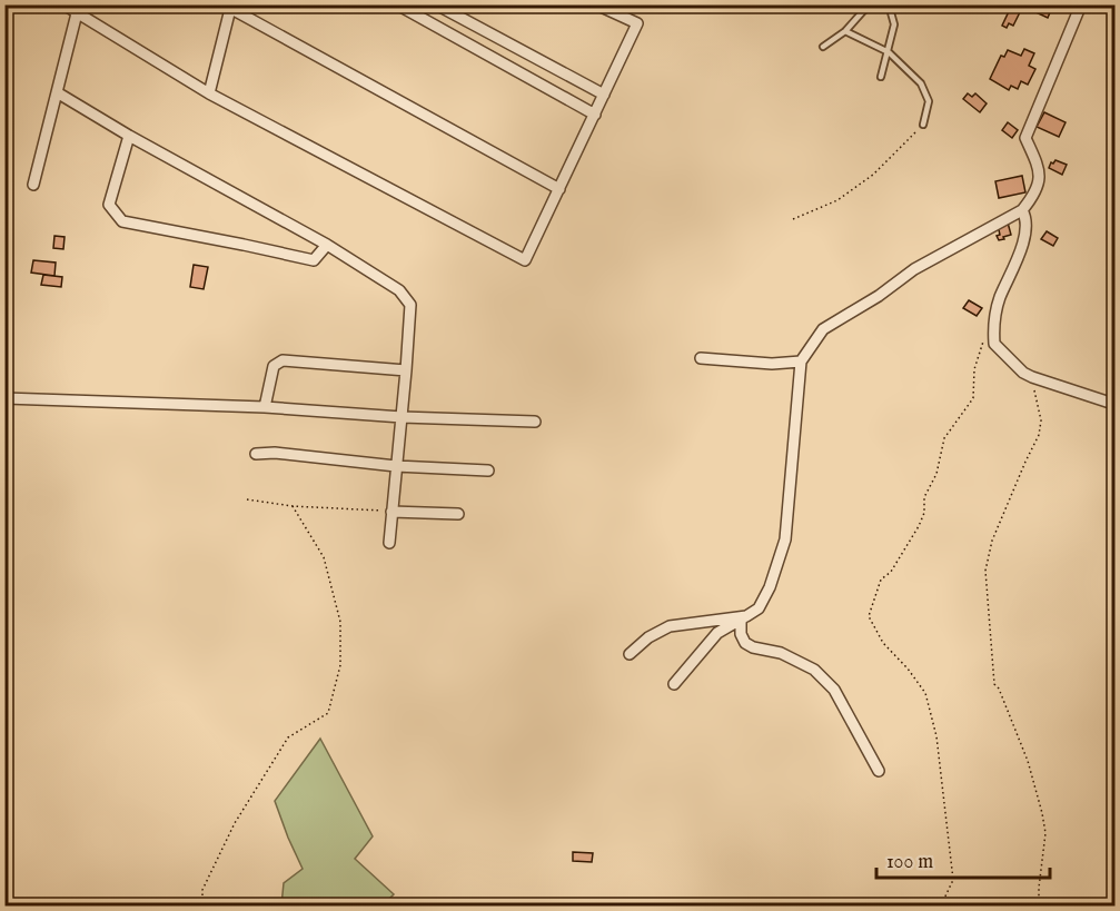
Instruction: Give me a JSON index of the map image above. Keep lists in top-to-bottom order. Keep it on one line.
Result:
{"scale_bar":"100 m"}
